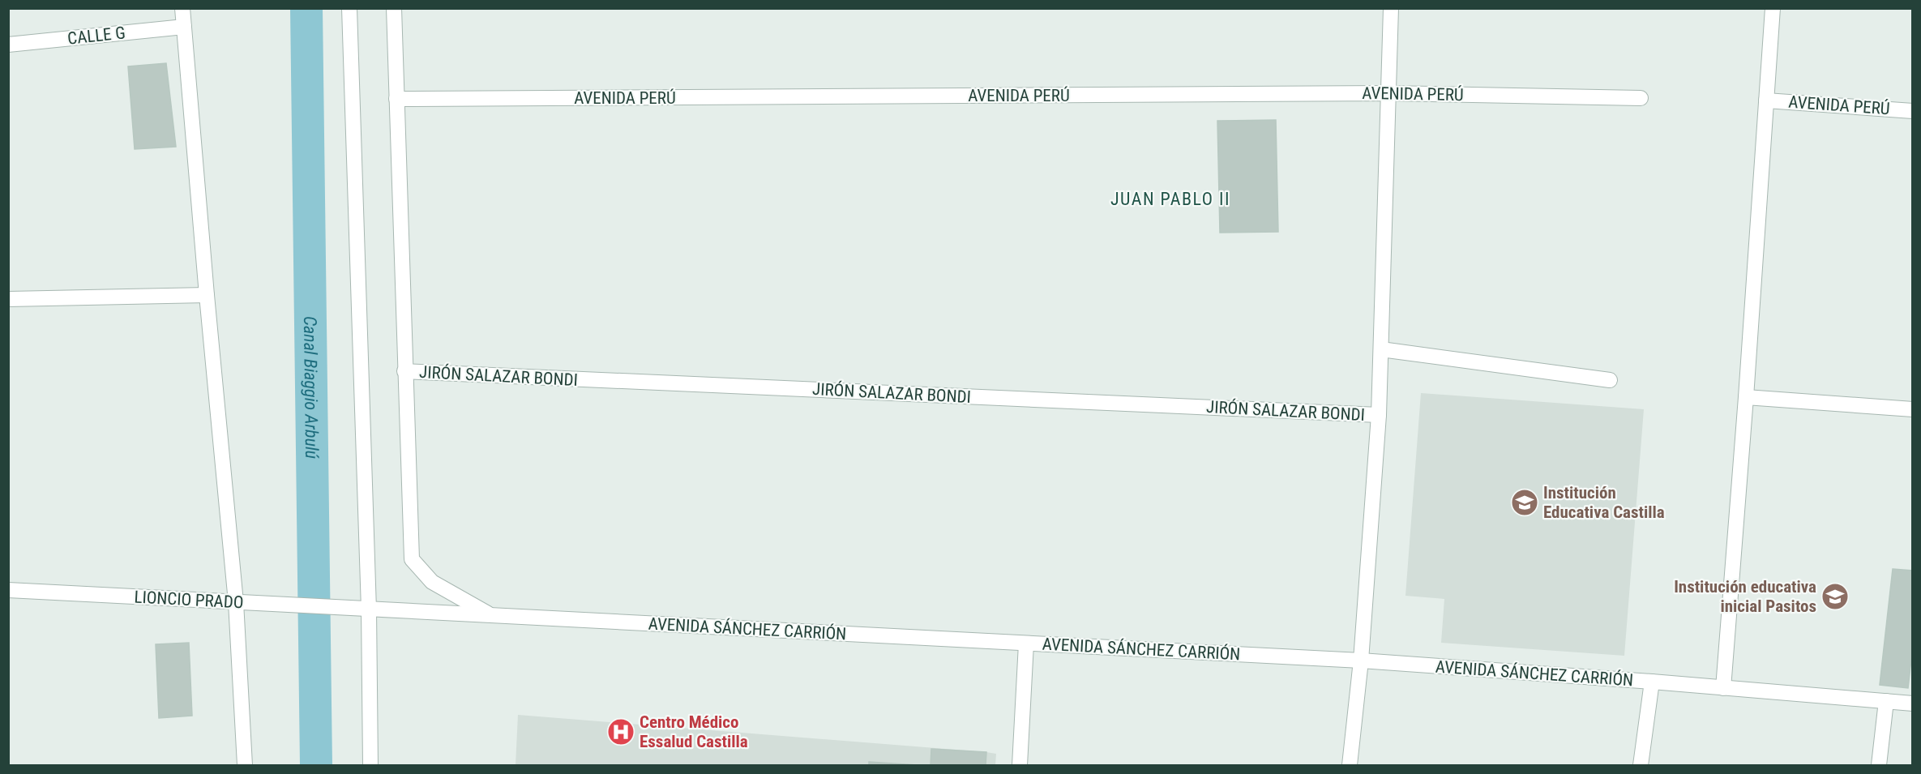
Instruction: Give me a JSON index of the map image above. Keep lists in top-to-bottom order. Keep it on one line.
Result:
{"streets":{"street":["CALLE G","AVENIDA PERÚ","JIRÓN SALAZAR BONDI","LIONCIO PRADO","AVENIDA SÁNCHEZ CARRIÓN"]},"crossings":[["LIONCIO PRADO","AVENIDA SÁNCHEZ CARRIÓN"]],"districts":["JUAN PABLO II"],"water":["Canal Biaggio Arbulú"],"places":{"school or university":["Institución Educativa Castilla","Institución educativa inicial Pasitos"],"hospital":["Centro Médico Essalud Castilla"]}}
